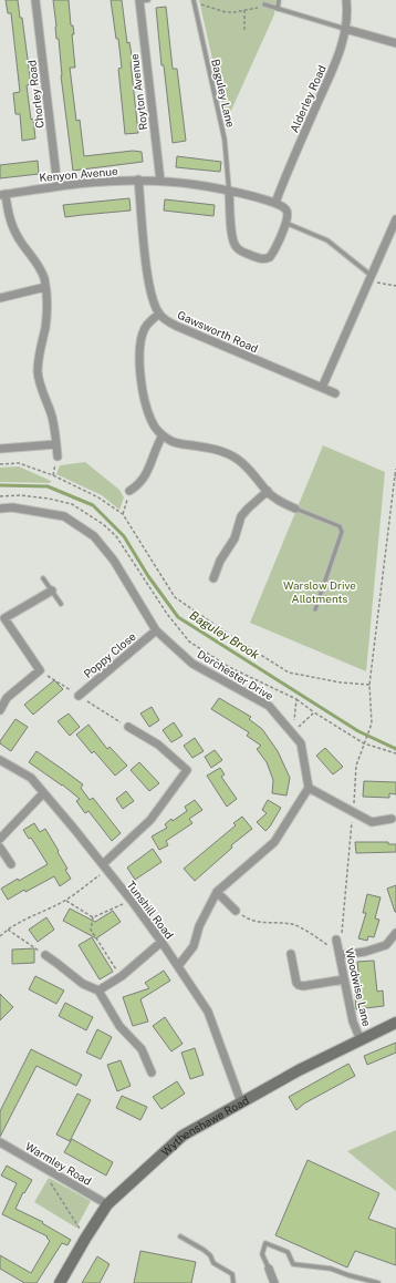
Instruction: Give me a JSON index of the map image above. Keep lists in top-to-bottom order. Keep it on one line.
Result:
{"streets":{"main road":["Wythenshawe Road"],"street":["Royton Avenue","Chorley Road","Alderley Road","Kenyon Avenue","Gawsworth Road","Poppy Close","Dorchester Drive","Tunshill Road","Woodwise Lane","Warmley Road"],"lane":["Baguley Lane"]},"crossings":[["Royton Avenue","Kenyon Avenue"],["Baguley Lane","Kenyon Avenue"],["Chorley Road","Kenyon Avenue"],["Alderley Road","Kenyon Avenue"],["Poppy Close","Dorchester Drive"],["Tunshill Road","Wythenshawe Road"],["Woodwise Lane","Wythenshawe Road"],["Wythenshawe Road","Warmley Road"]],"water":["Baguley Brook"],"parks":["Warslow Drive Allotments"]}
